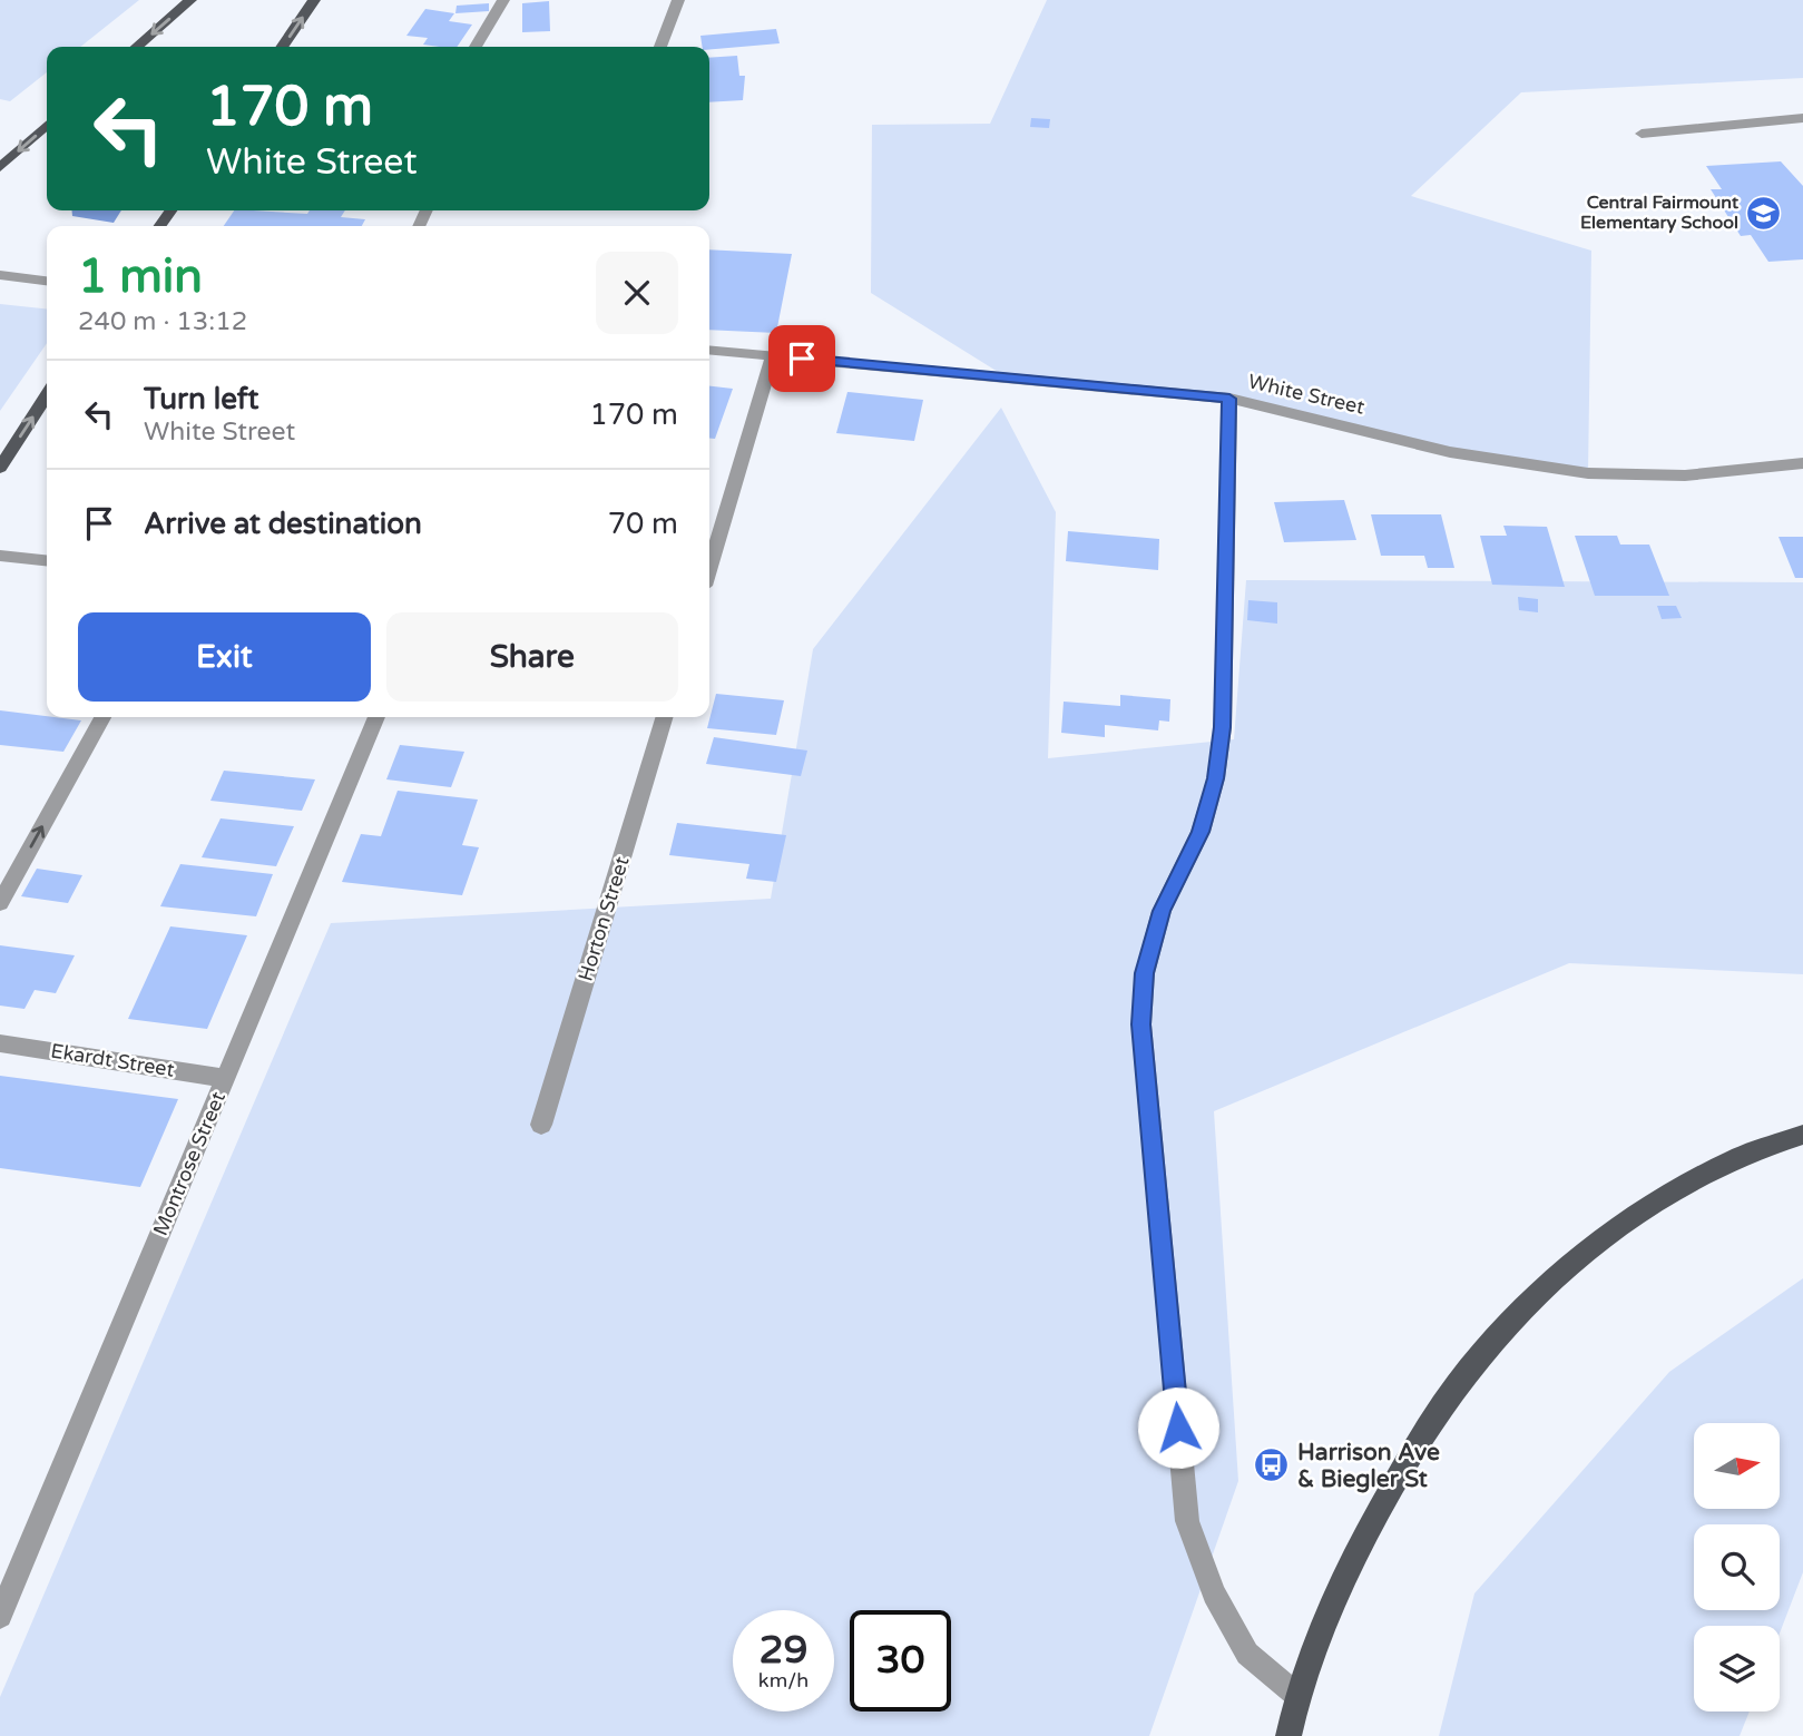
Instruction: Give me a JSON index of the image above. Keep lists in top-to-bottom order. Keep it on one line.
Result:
{"streets":{"street":["White Street","Horton Street","Ekardt Street","Montrose Street"]},"crossings":[["Ekardt Street","Montrose Street"]],"places":{"school or university":["Central Fairmount Elementary School"],"bus stop":["Harrison Ave & Biegler St"]},"north":"right","page":{"turn":["170 m","White Street"],"heading":["1 min","240 m · 13:12"],"list":[{"name":"Turn left","note":"White Street","value":"170 m"},{"name":"Arrive at destination","value":"70 m"}],"buttons":["Exit","Share"],"speed":"29 km/h","limit":"30"}}
